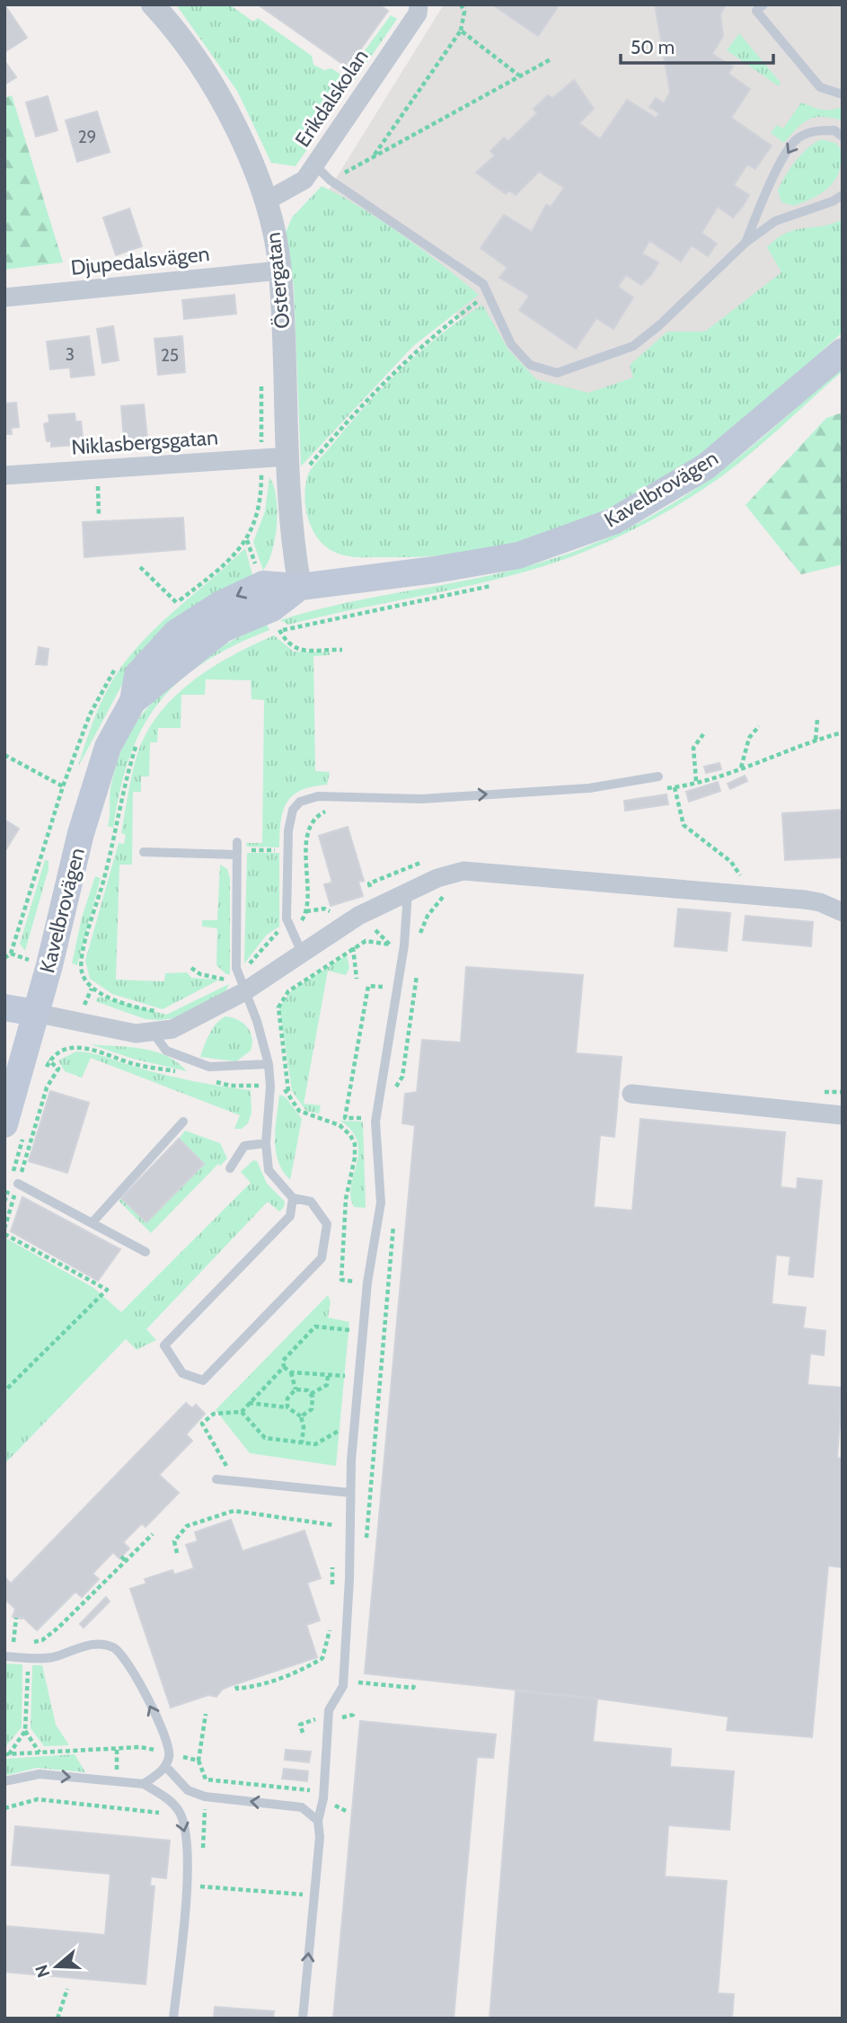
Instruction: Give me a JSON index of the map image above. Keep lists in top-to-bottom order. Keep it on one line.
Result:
{"streets":{"main road":["Kavelbrovägen"],"street":["Erikdalskolan","Djupedalsvägen","Östergatan","Niklasbergsgatan"]},"crossings":[["Erikdalskolan","Östergatan"],["Djupedalsvägen","Östergatan"],["Östergatan","Niklasbergsgatan"],["Östergatan","Kavelbrovägen"]],"house_numbers":["29","3","25"],"scale_bar":"50 m","north":"left"}
